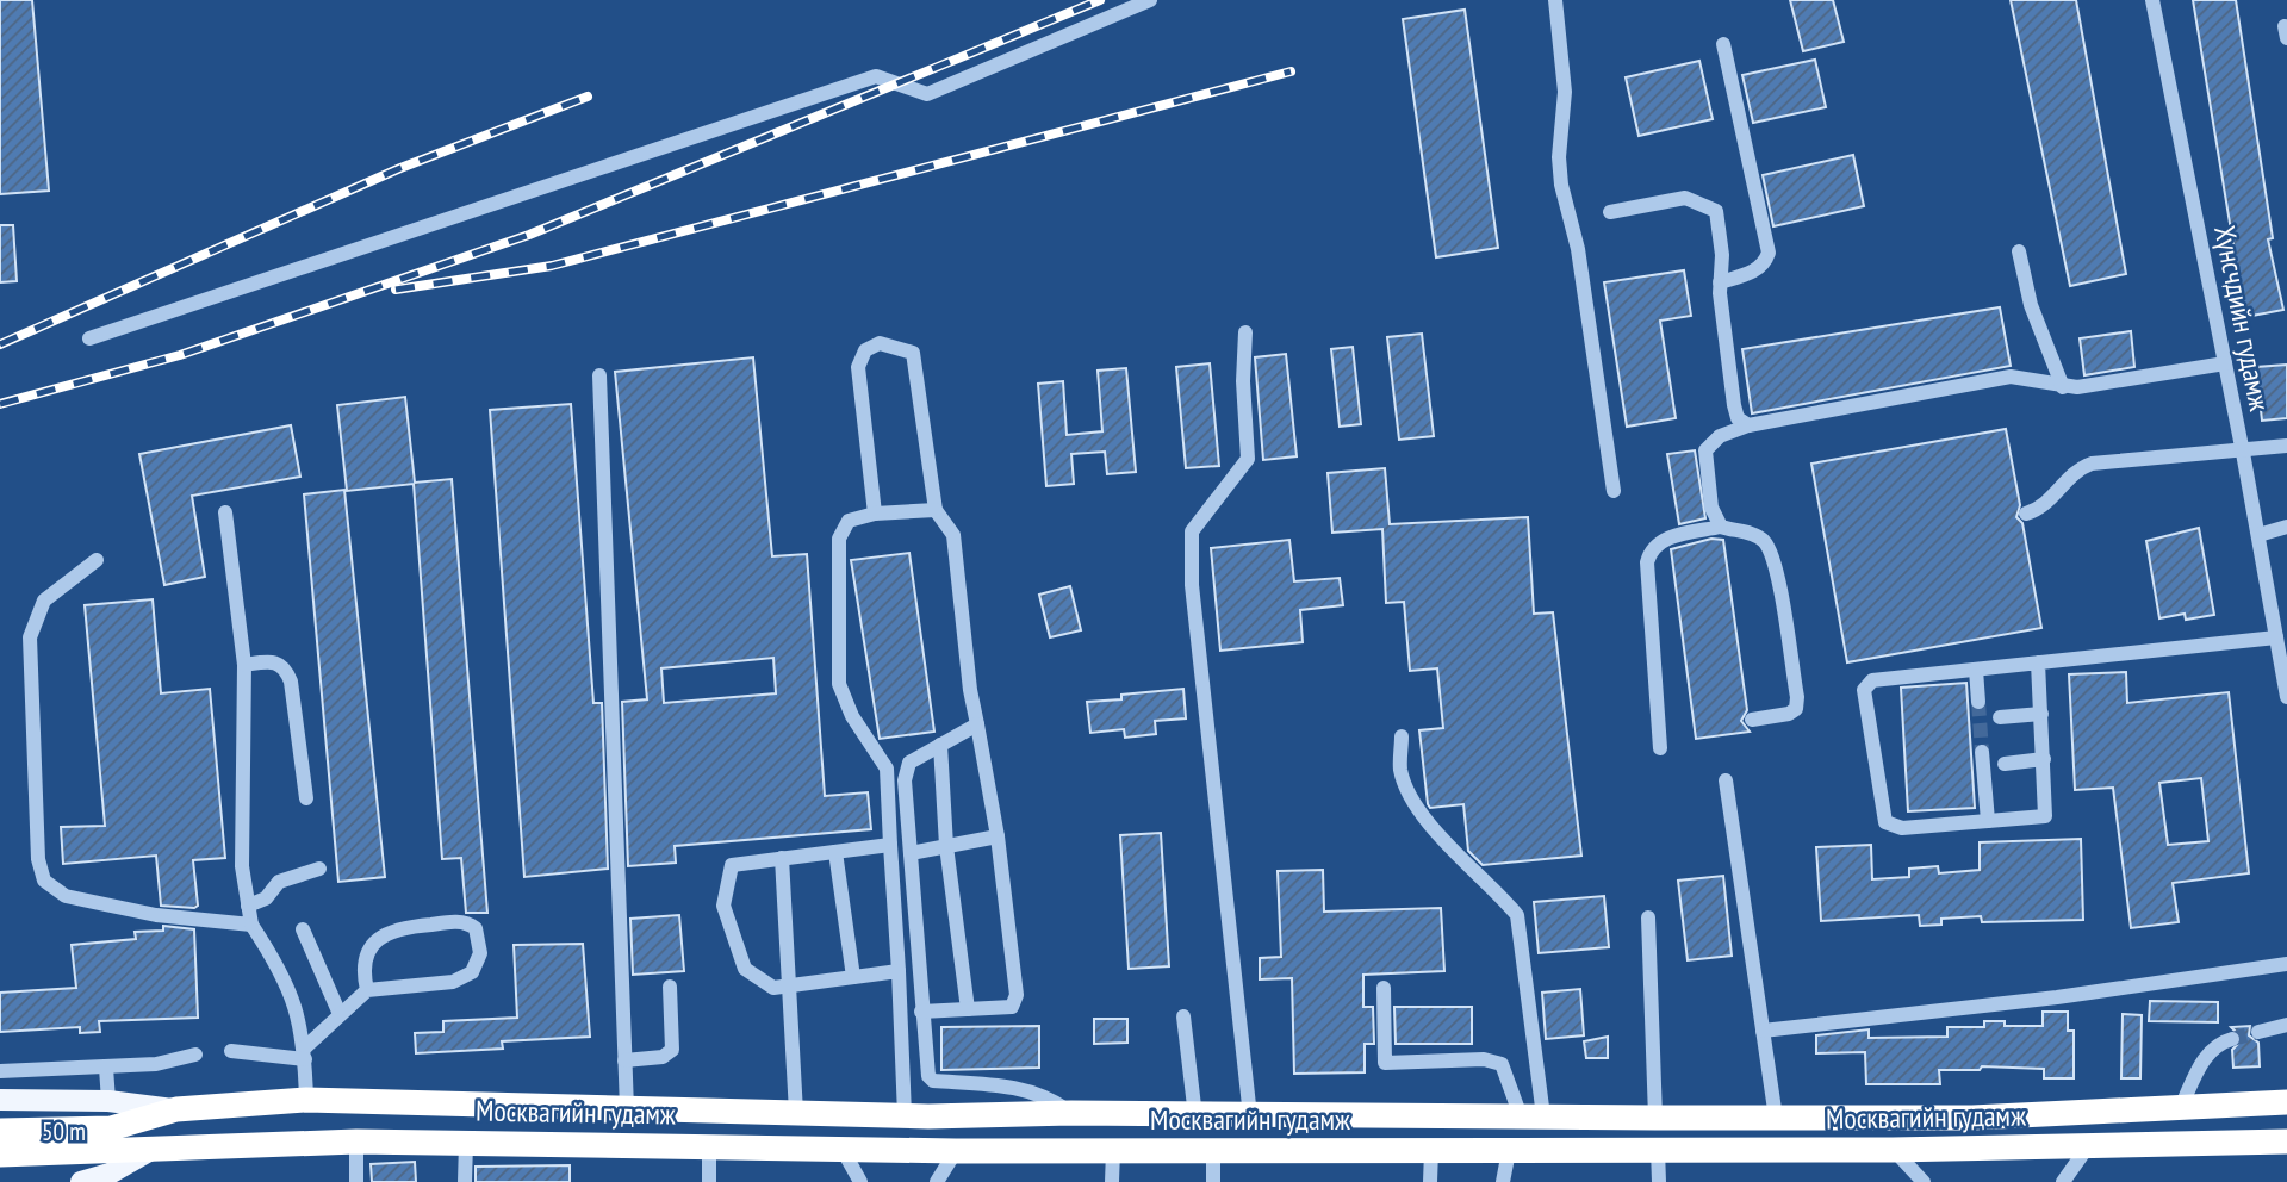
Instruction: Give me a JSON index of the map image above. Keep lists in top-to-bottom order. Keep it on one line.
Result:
{"streets":{"highway":["Москвагийн гудамж"],"street":["Хүнсчдийн гудамж"]},"scale_bar":"50 m"}
